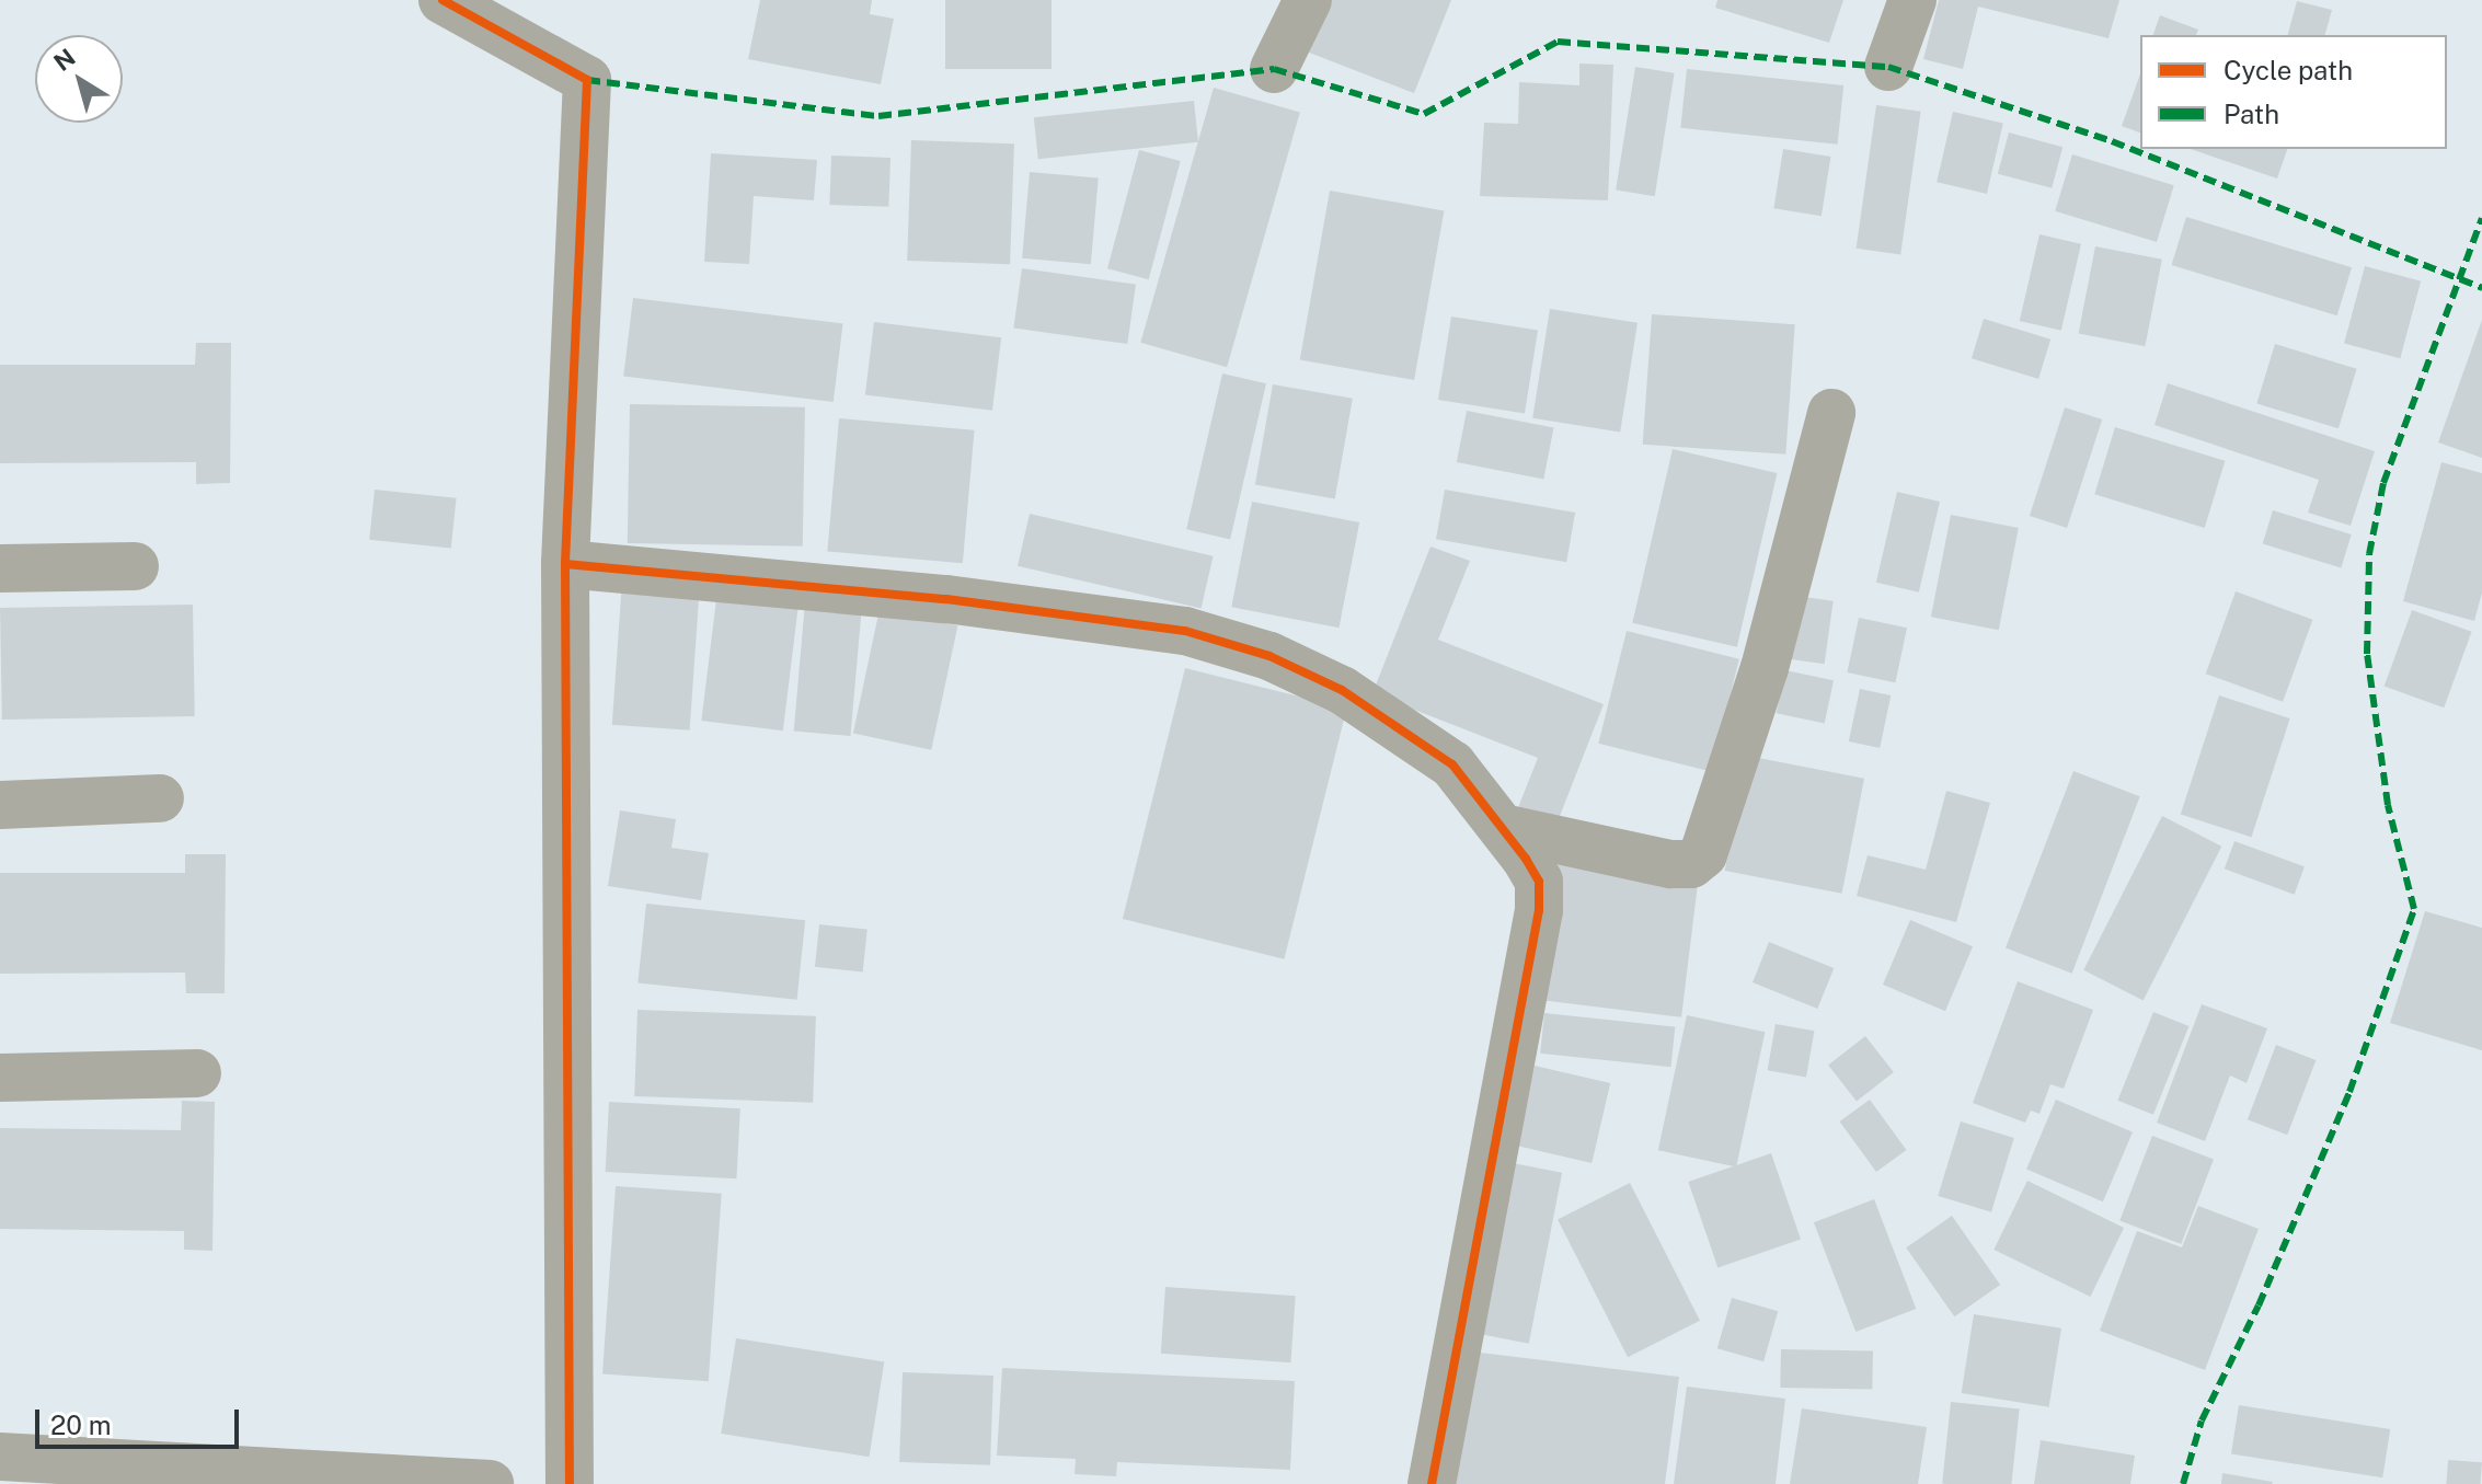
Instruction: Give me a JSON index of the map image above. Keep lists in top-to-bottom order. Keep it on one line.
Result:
{"legend":["Cycle path","Path"],"scale_bar":"20 m","north":"top left"}
